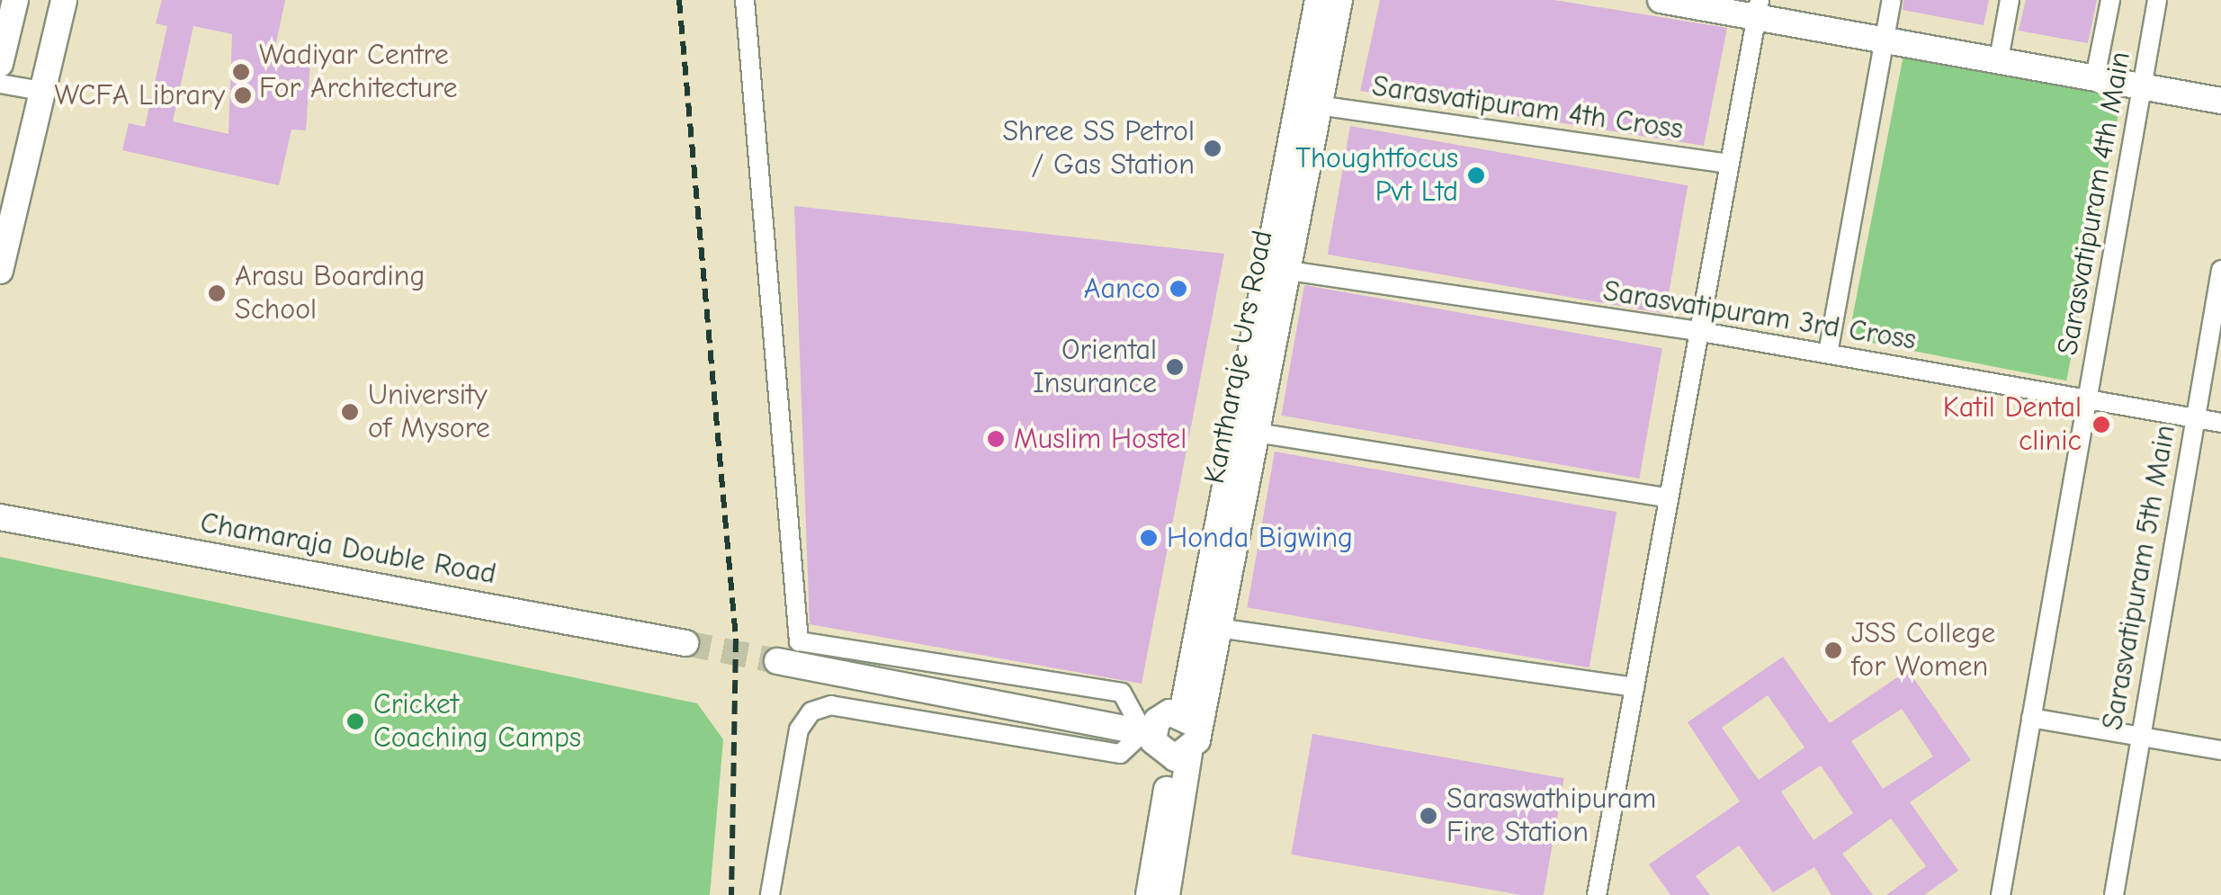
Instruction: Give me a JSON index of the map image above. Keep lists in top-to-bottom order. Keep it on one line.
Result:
{"streets":{"street":["Sarasvatipuram 4th Cross","Sarasvatipuram 4th Main","Sarasvatipuram 3rd Cross","Kantharaje Urs Road","Chamaraja Double Road","Sarasvatipuram 5th Main"]},"crossings":[["Sarasvatipuram 4th Cross","Kantharaje Urs Road"],["Sarasvatipuram 4th Main","Sarasvatipuram 3rd Cross"],["Sarasvatipuram 3rd Cross","Kantharaje Urs Road"],["Sarasvatipuram 3rd Cross","Sarasvatipuram 5th Main"]],"places":["Wadiyar Centre For Architecture","WCFA Library","Shree SS Petrol / Gas Station","Thoughtfocus Pvt Ltd","Aanco","Arasu Boarding School","Oriental Insurance","University of Mysore","Katil Dental clinic","Muslim Hostel","Honda Bigwing","JSS College for Women","Cricket Coaching Camps","Saraswathipuram Fire Station"]}
